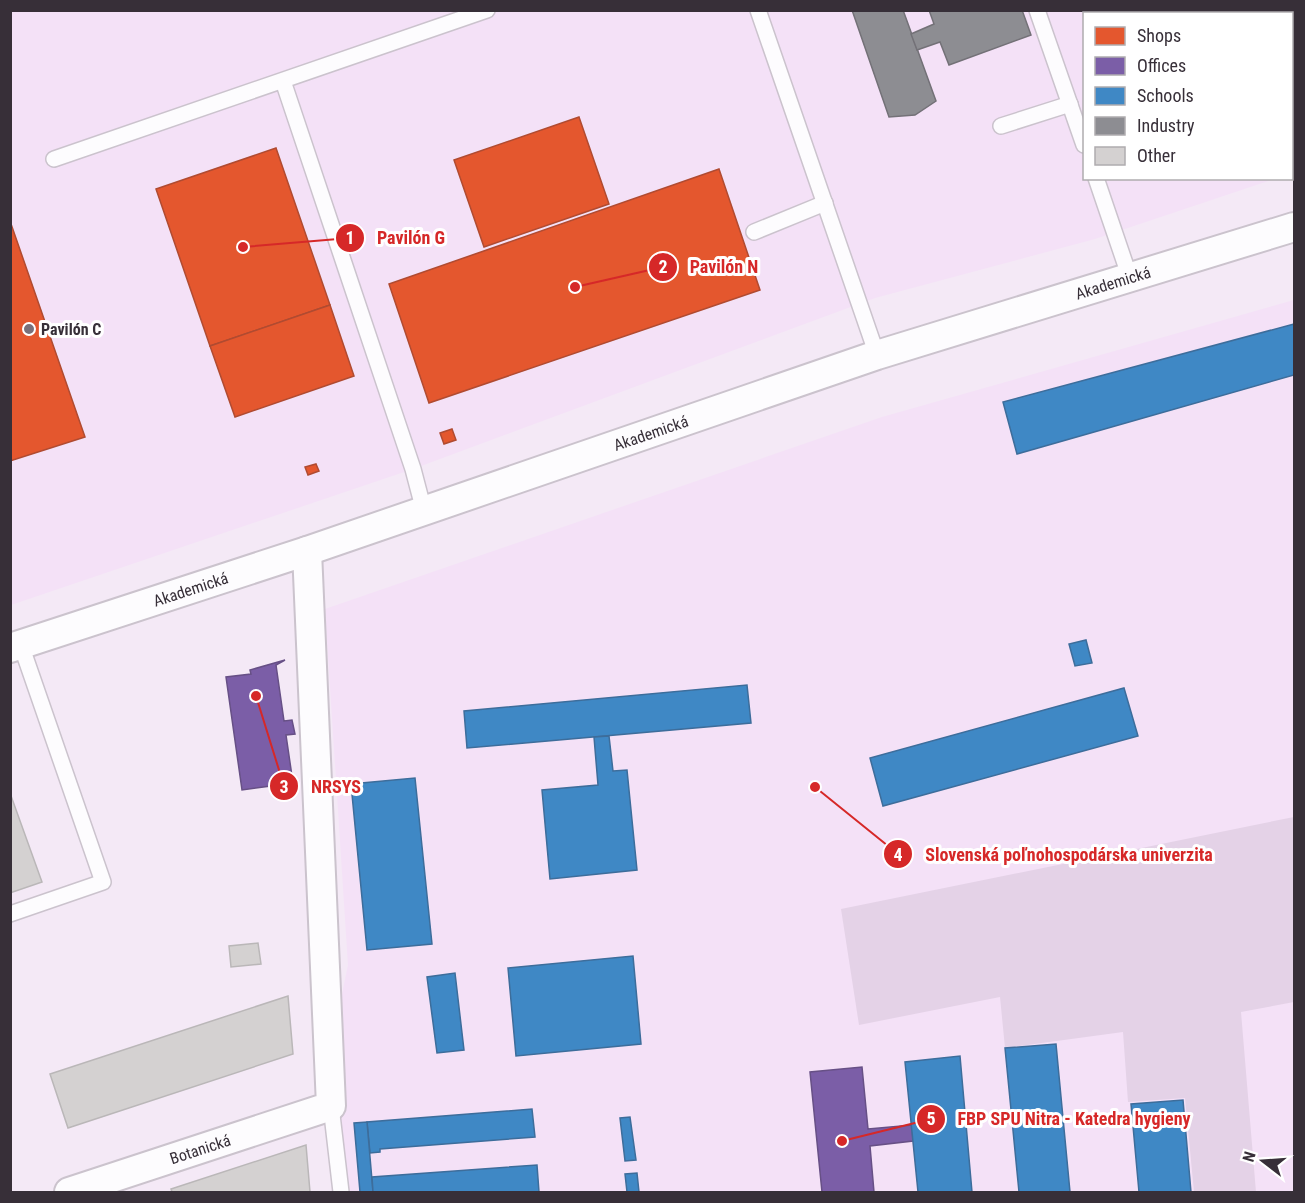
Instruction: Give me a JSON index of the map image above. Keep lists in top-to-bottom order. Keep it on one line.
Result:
{"streets":{"street":["Akademická","Botanická"]},"places":["Pavilón G","Pavilón N","Pavilón C","NRSYS","Slovenská poľnohospodárska univerzita","FBP SPU Nitra - Katedra hygieny"],"legend":["Shops","Offices","Schools","Industry","Other"],"north":"left"}
